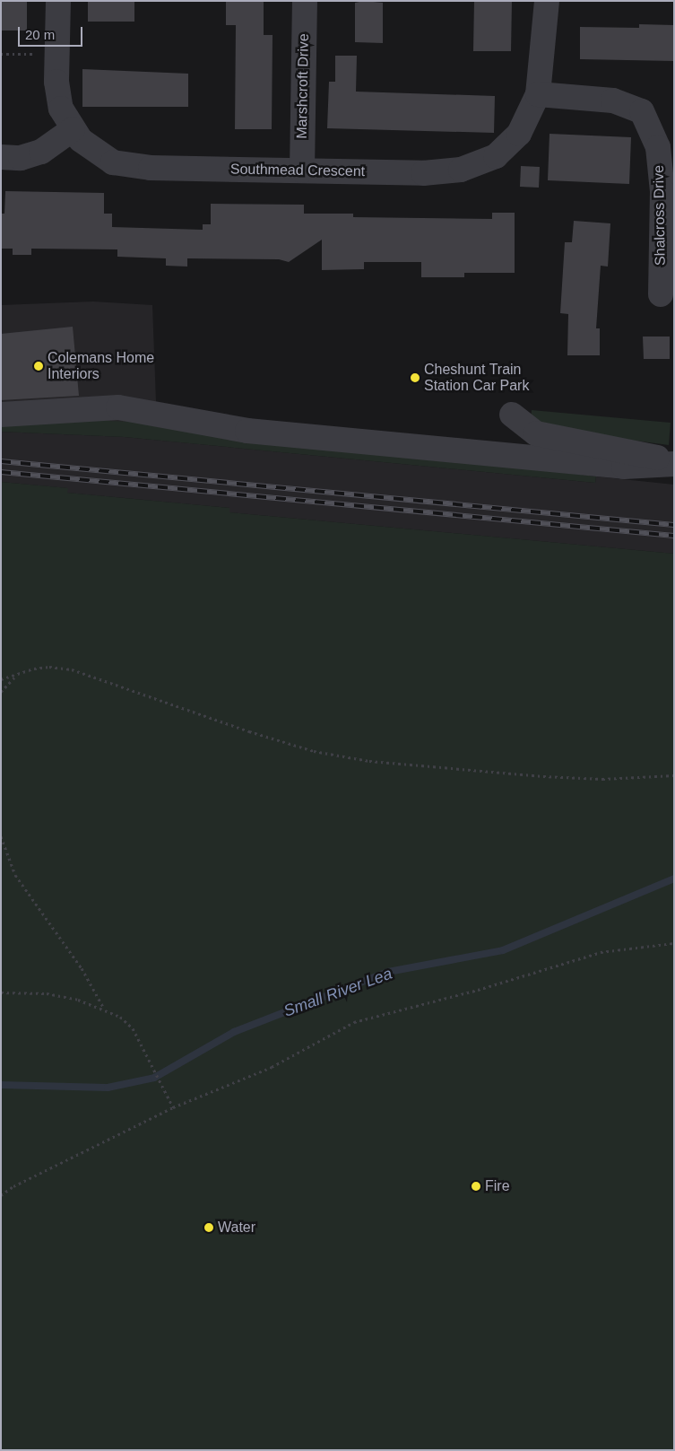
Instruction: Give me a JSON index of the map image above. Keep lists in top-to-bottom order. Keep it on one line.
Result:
{"streets":{"street":["Marshcroft Drive","Southmead Crescent","Shalcross Drive"]},"crossings":[["Marshcroft Drive","Southmead Crescent"],["Southmead Crescent","Shalcross Drive"]],"water":["Small River Lea"],"places":["Colemans Home Interiors","Cheshunt Train Station Car Park","Fire","Water"],"scale_bar":"20 m"}
